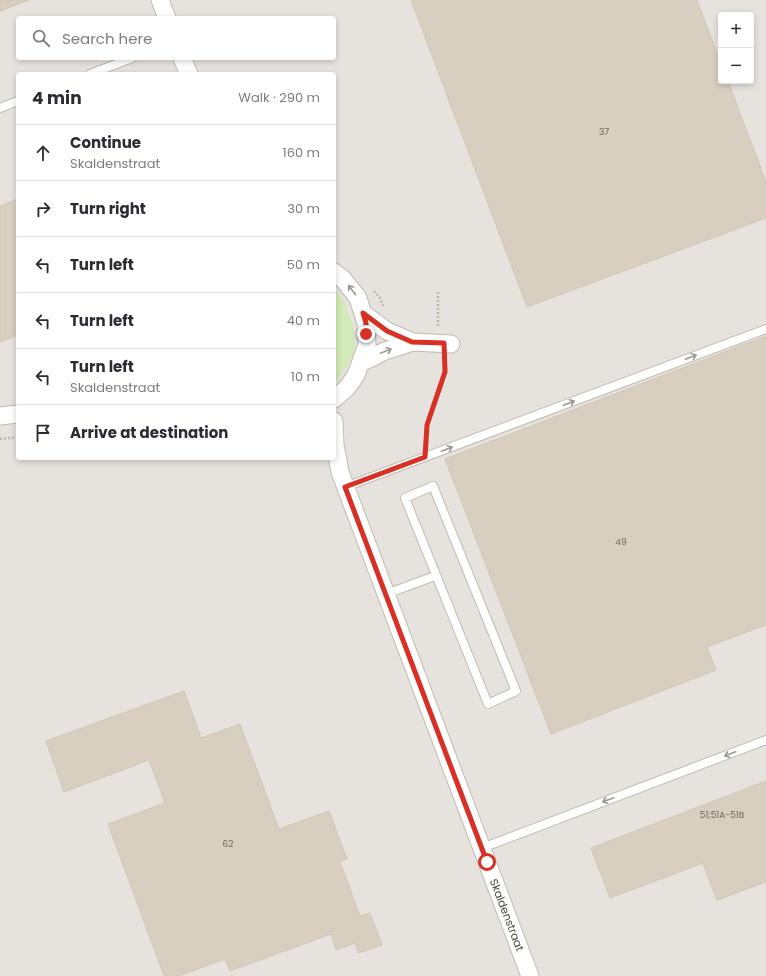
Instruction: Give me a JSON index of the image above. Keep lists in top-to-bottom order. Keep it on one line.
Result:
{"streets":{"street":["Skaldenstraat"]},"house_numbers":["37","49","51;51A-51B","62"],"page":{"map_buttons":["+","−"],"search":"Search here","heading":["4 min","Walk · 290 m"],"list":[["Continue","Skaldenstraat","160 m"],["Turn right","30 m"],["Turn left","50 m"],["Turn left","40 m"],["Turn left","Skaldenstraat","10 m"],"Arrive at destination"]}}
